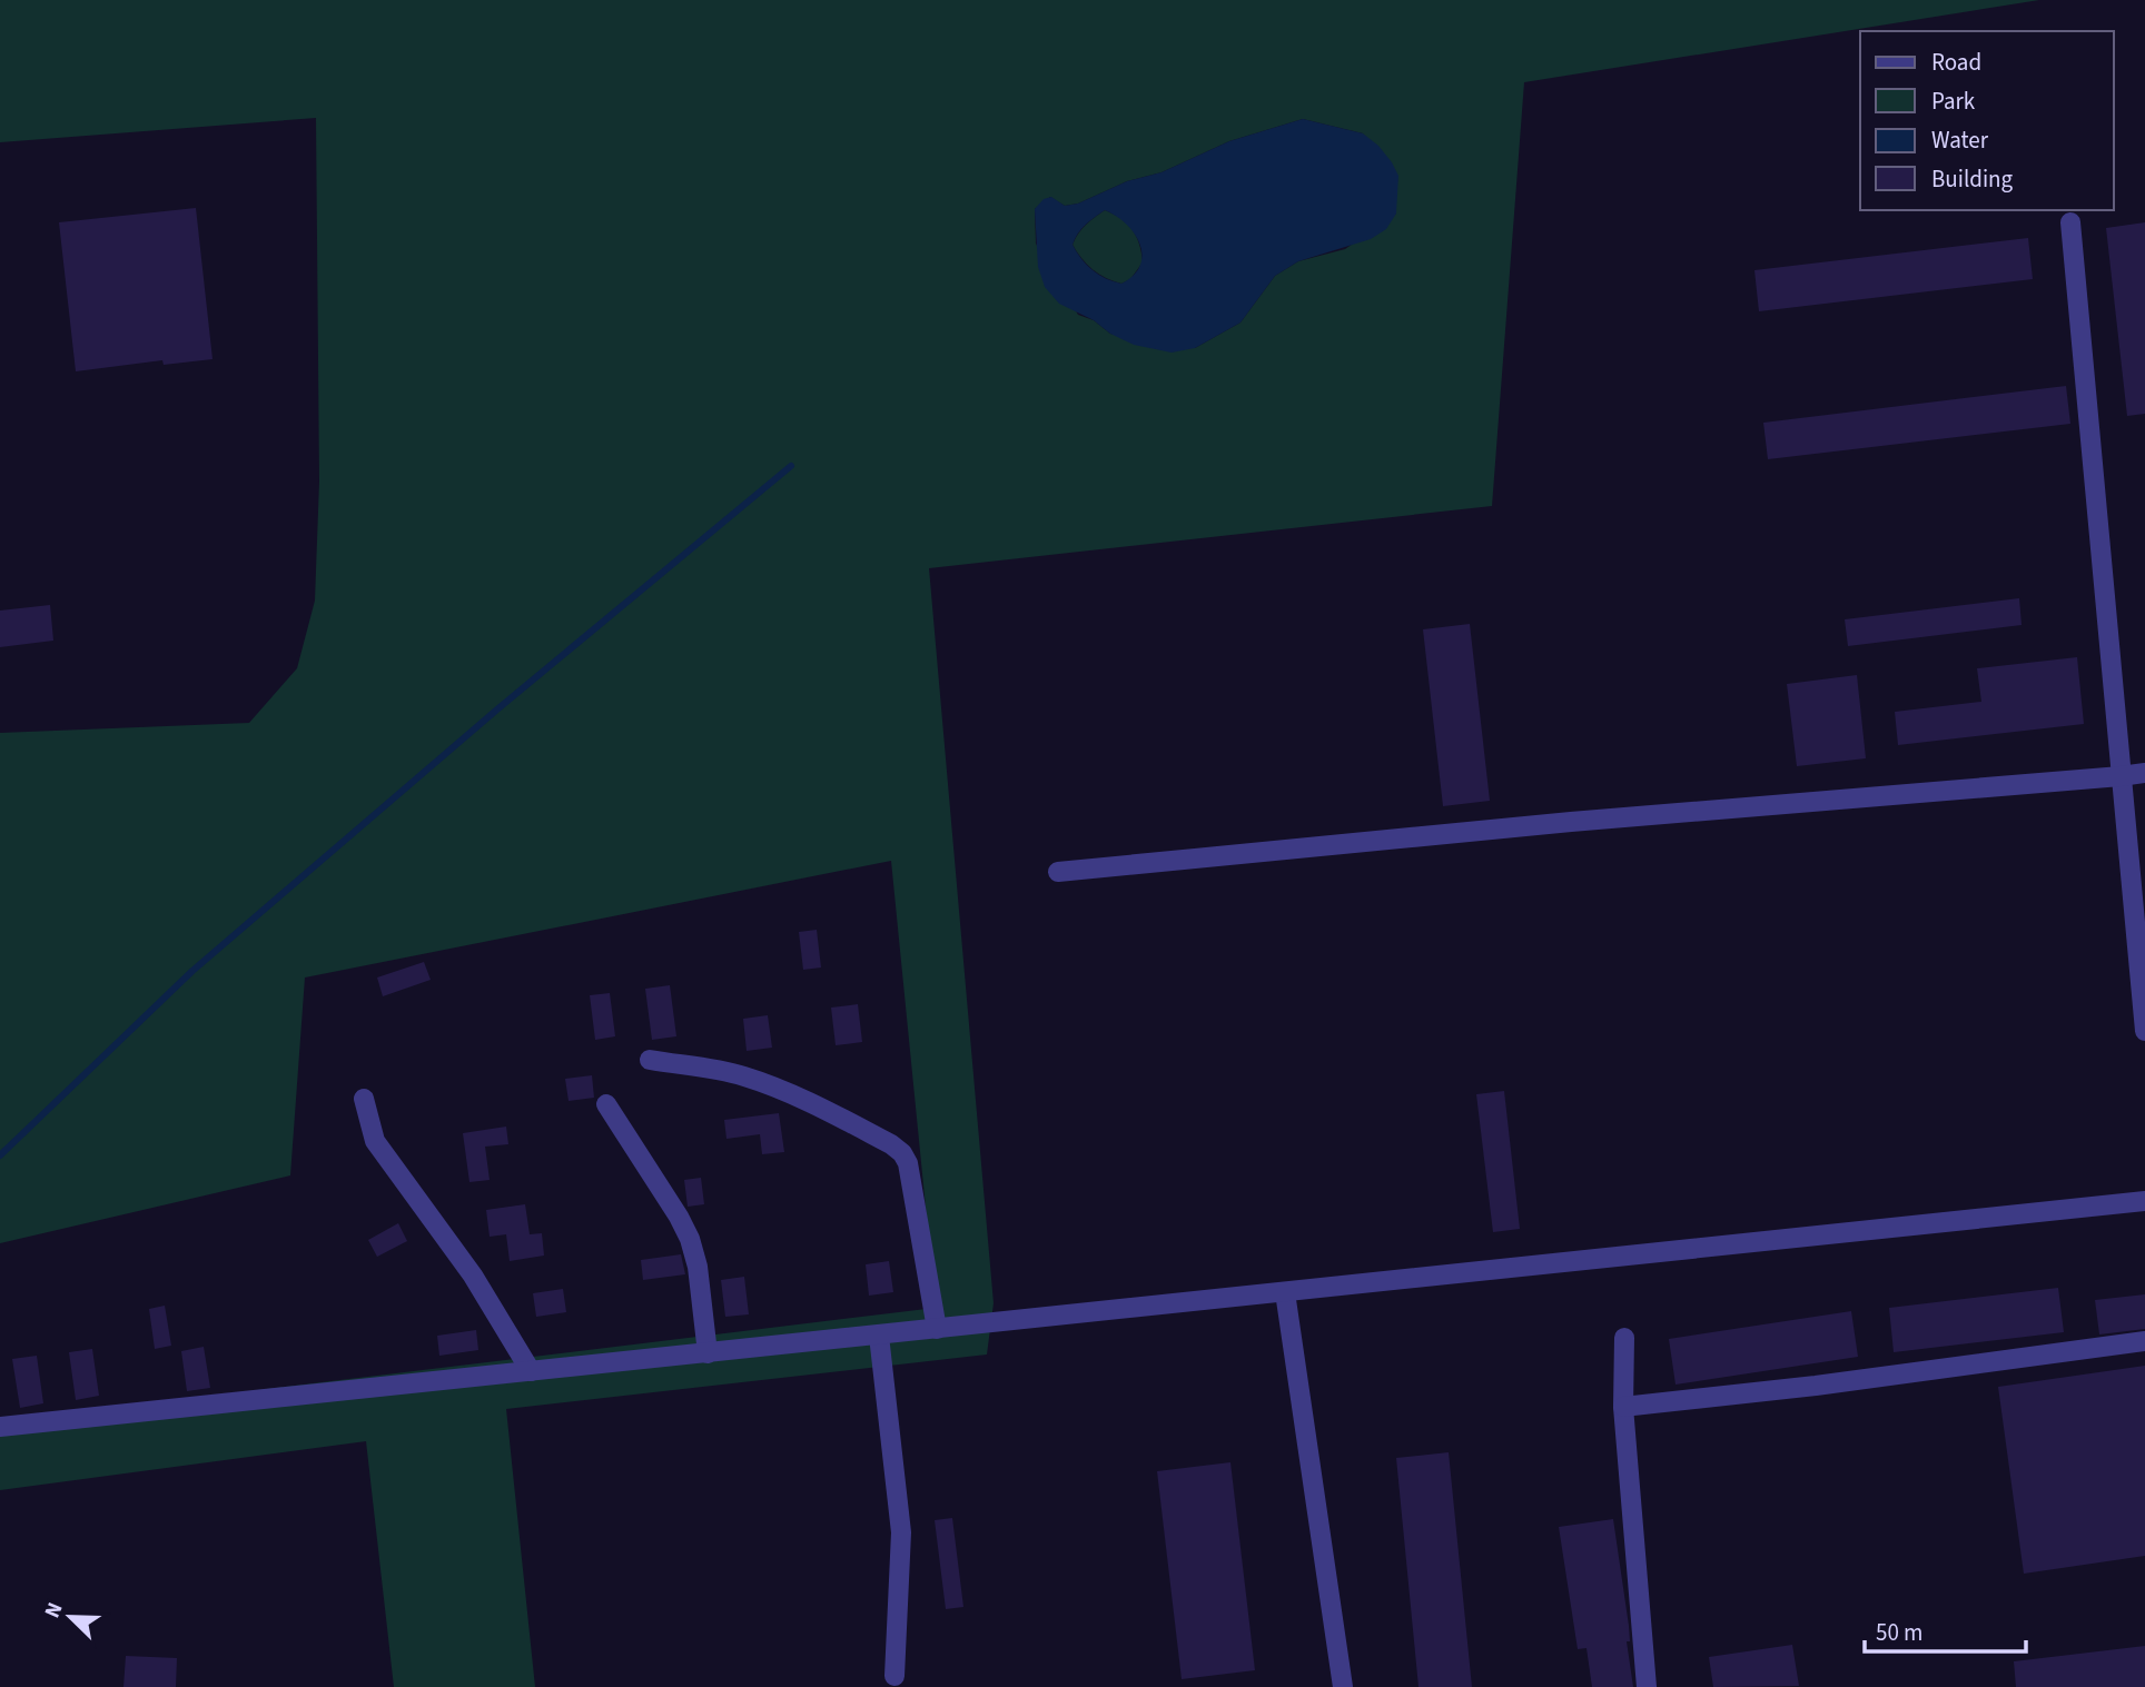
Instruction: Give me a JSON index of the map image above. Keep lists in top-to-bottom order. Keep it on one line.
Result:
{"legend":["Road","Park","Water","Building"],"scale_bar":"50 m","north":"top left"}
